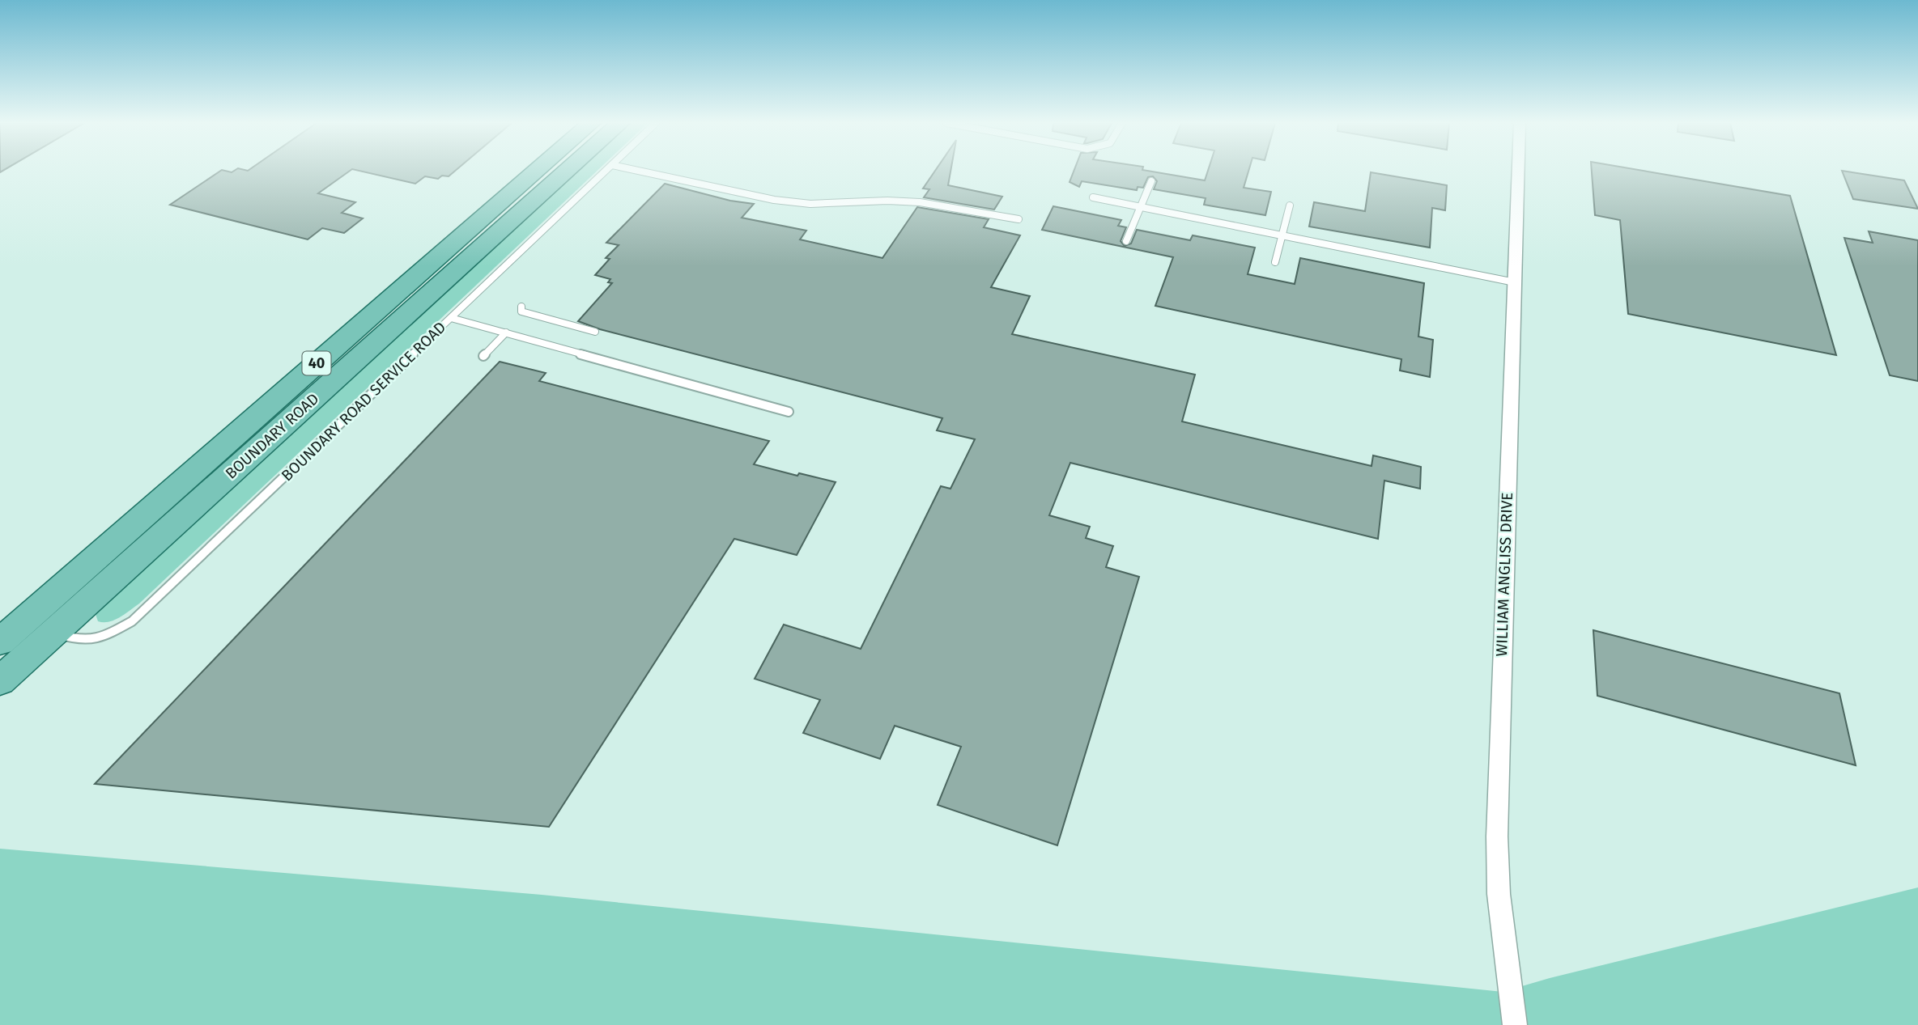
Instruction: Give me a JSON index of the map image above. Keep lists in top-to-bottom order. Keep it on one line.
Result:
{"streets":{"main road":["40","BOUNDARY ROAD"],"street":["WILLIAM ANGLISS DRIVE"],"lane":["BOUNDARY ROAD SERVICE ROAD"]},"crossings":[["BOUNDARY ROAD SERVICE ROAD","BOUNDARY ROAD"]]}
